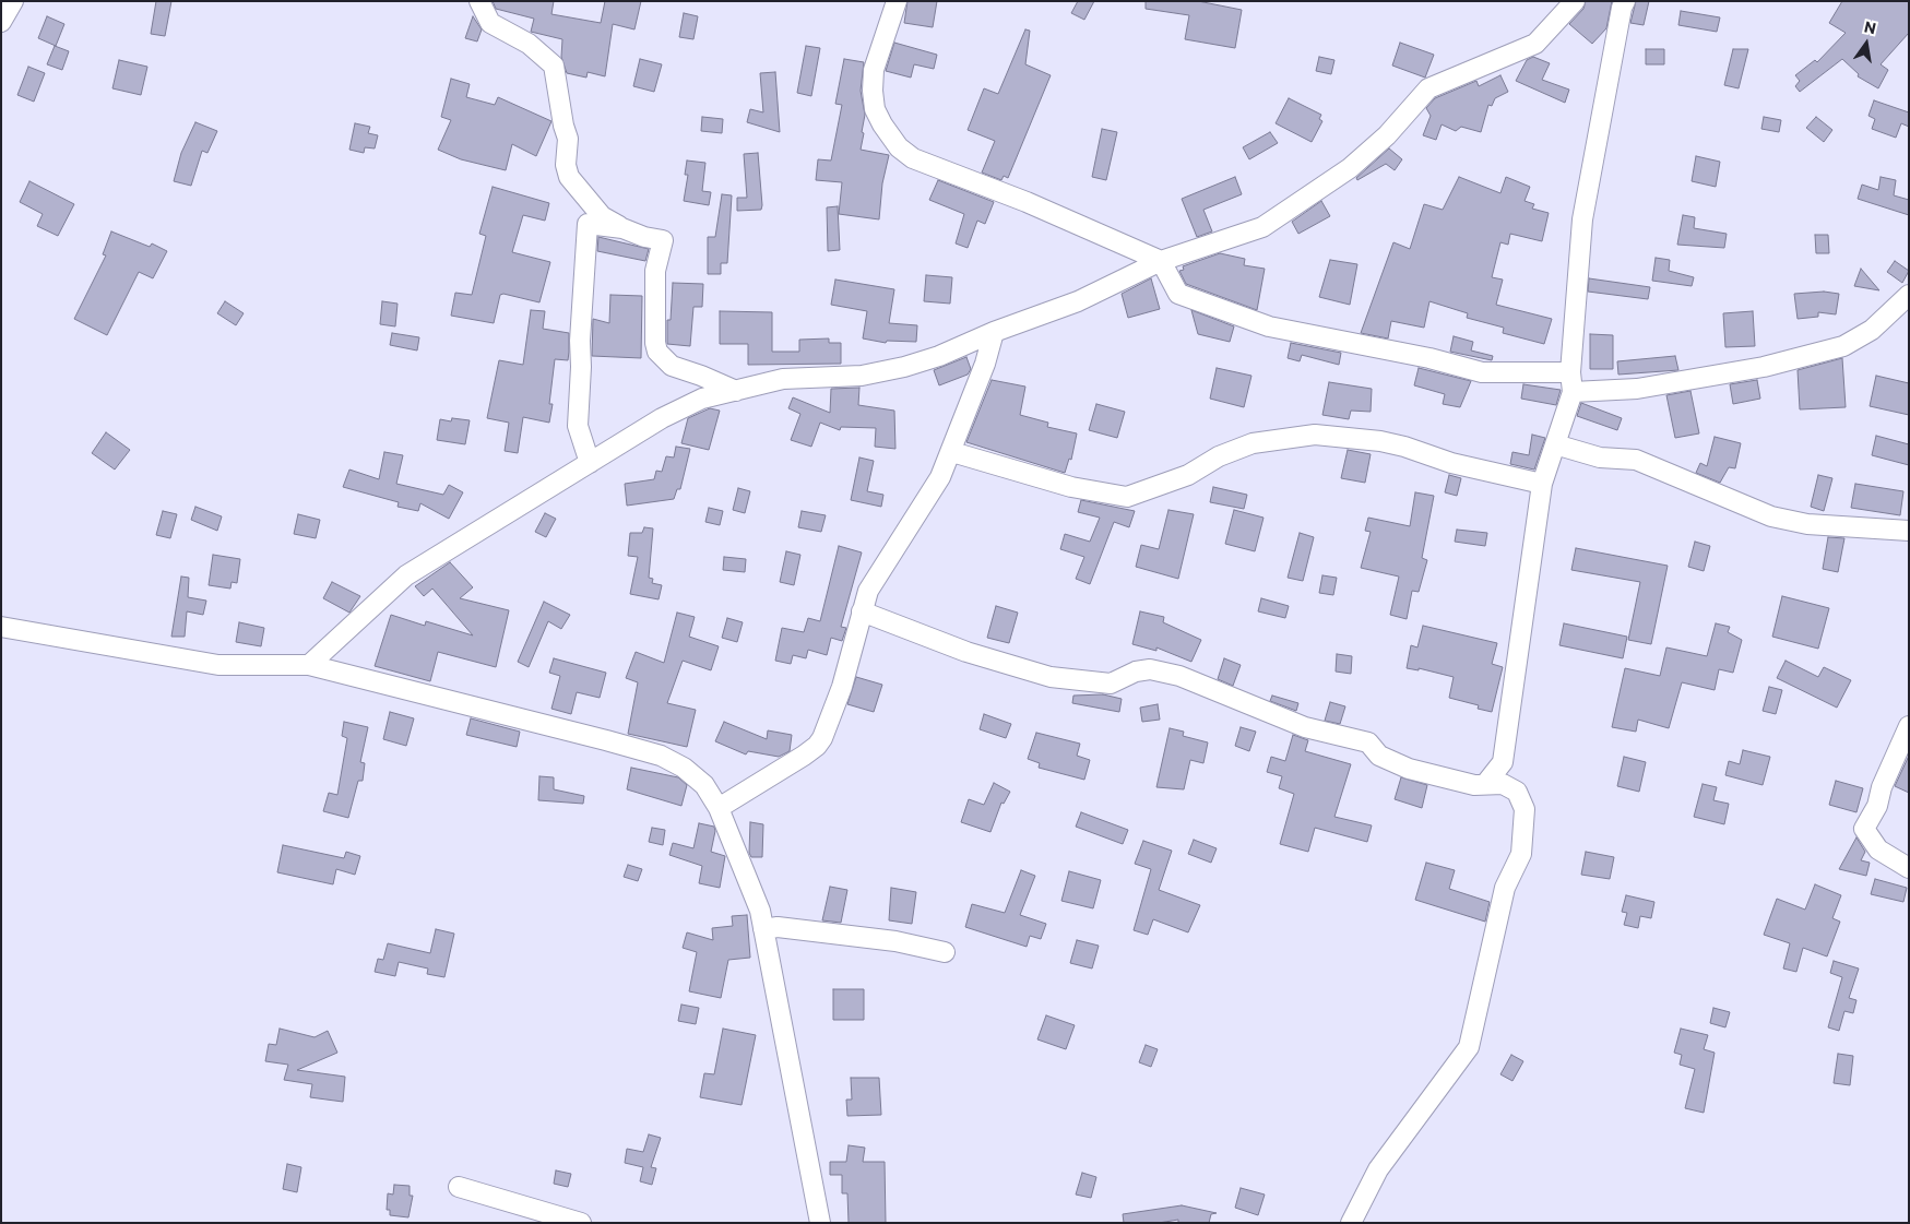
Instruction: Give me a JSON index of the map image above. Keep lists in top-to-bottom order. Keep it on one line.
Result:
{"north":"top"}
